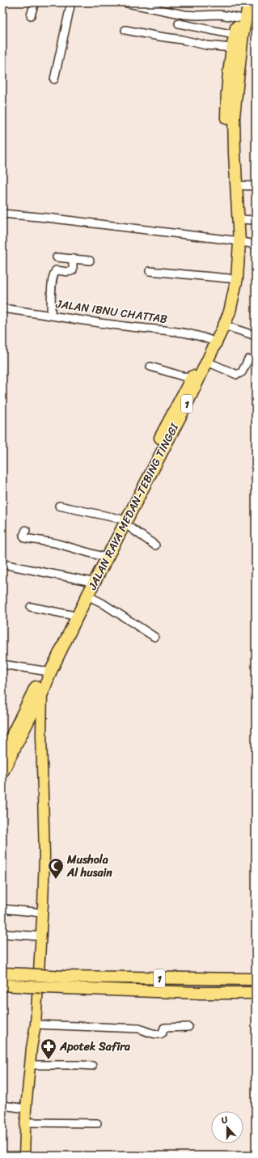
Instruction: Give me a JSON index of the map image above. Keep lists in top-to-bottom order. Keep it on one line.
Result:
{"streets":{"highway":["1","JALAN RAYA MEDAN-TEBING TINGGI"],"street":["JALAN IBNU CHATTAB"]},"crossings":[["JALAN IBNU CHATTAB","JALAN RAYA MEDAN-TEBING TINGGI"]],"places":{"mosque":["Mushola Al husain"],"pharmacy":["Apotek Safira"]},"north":"top"}
